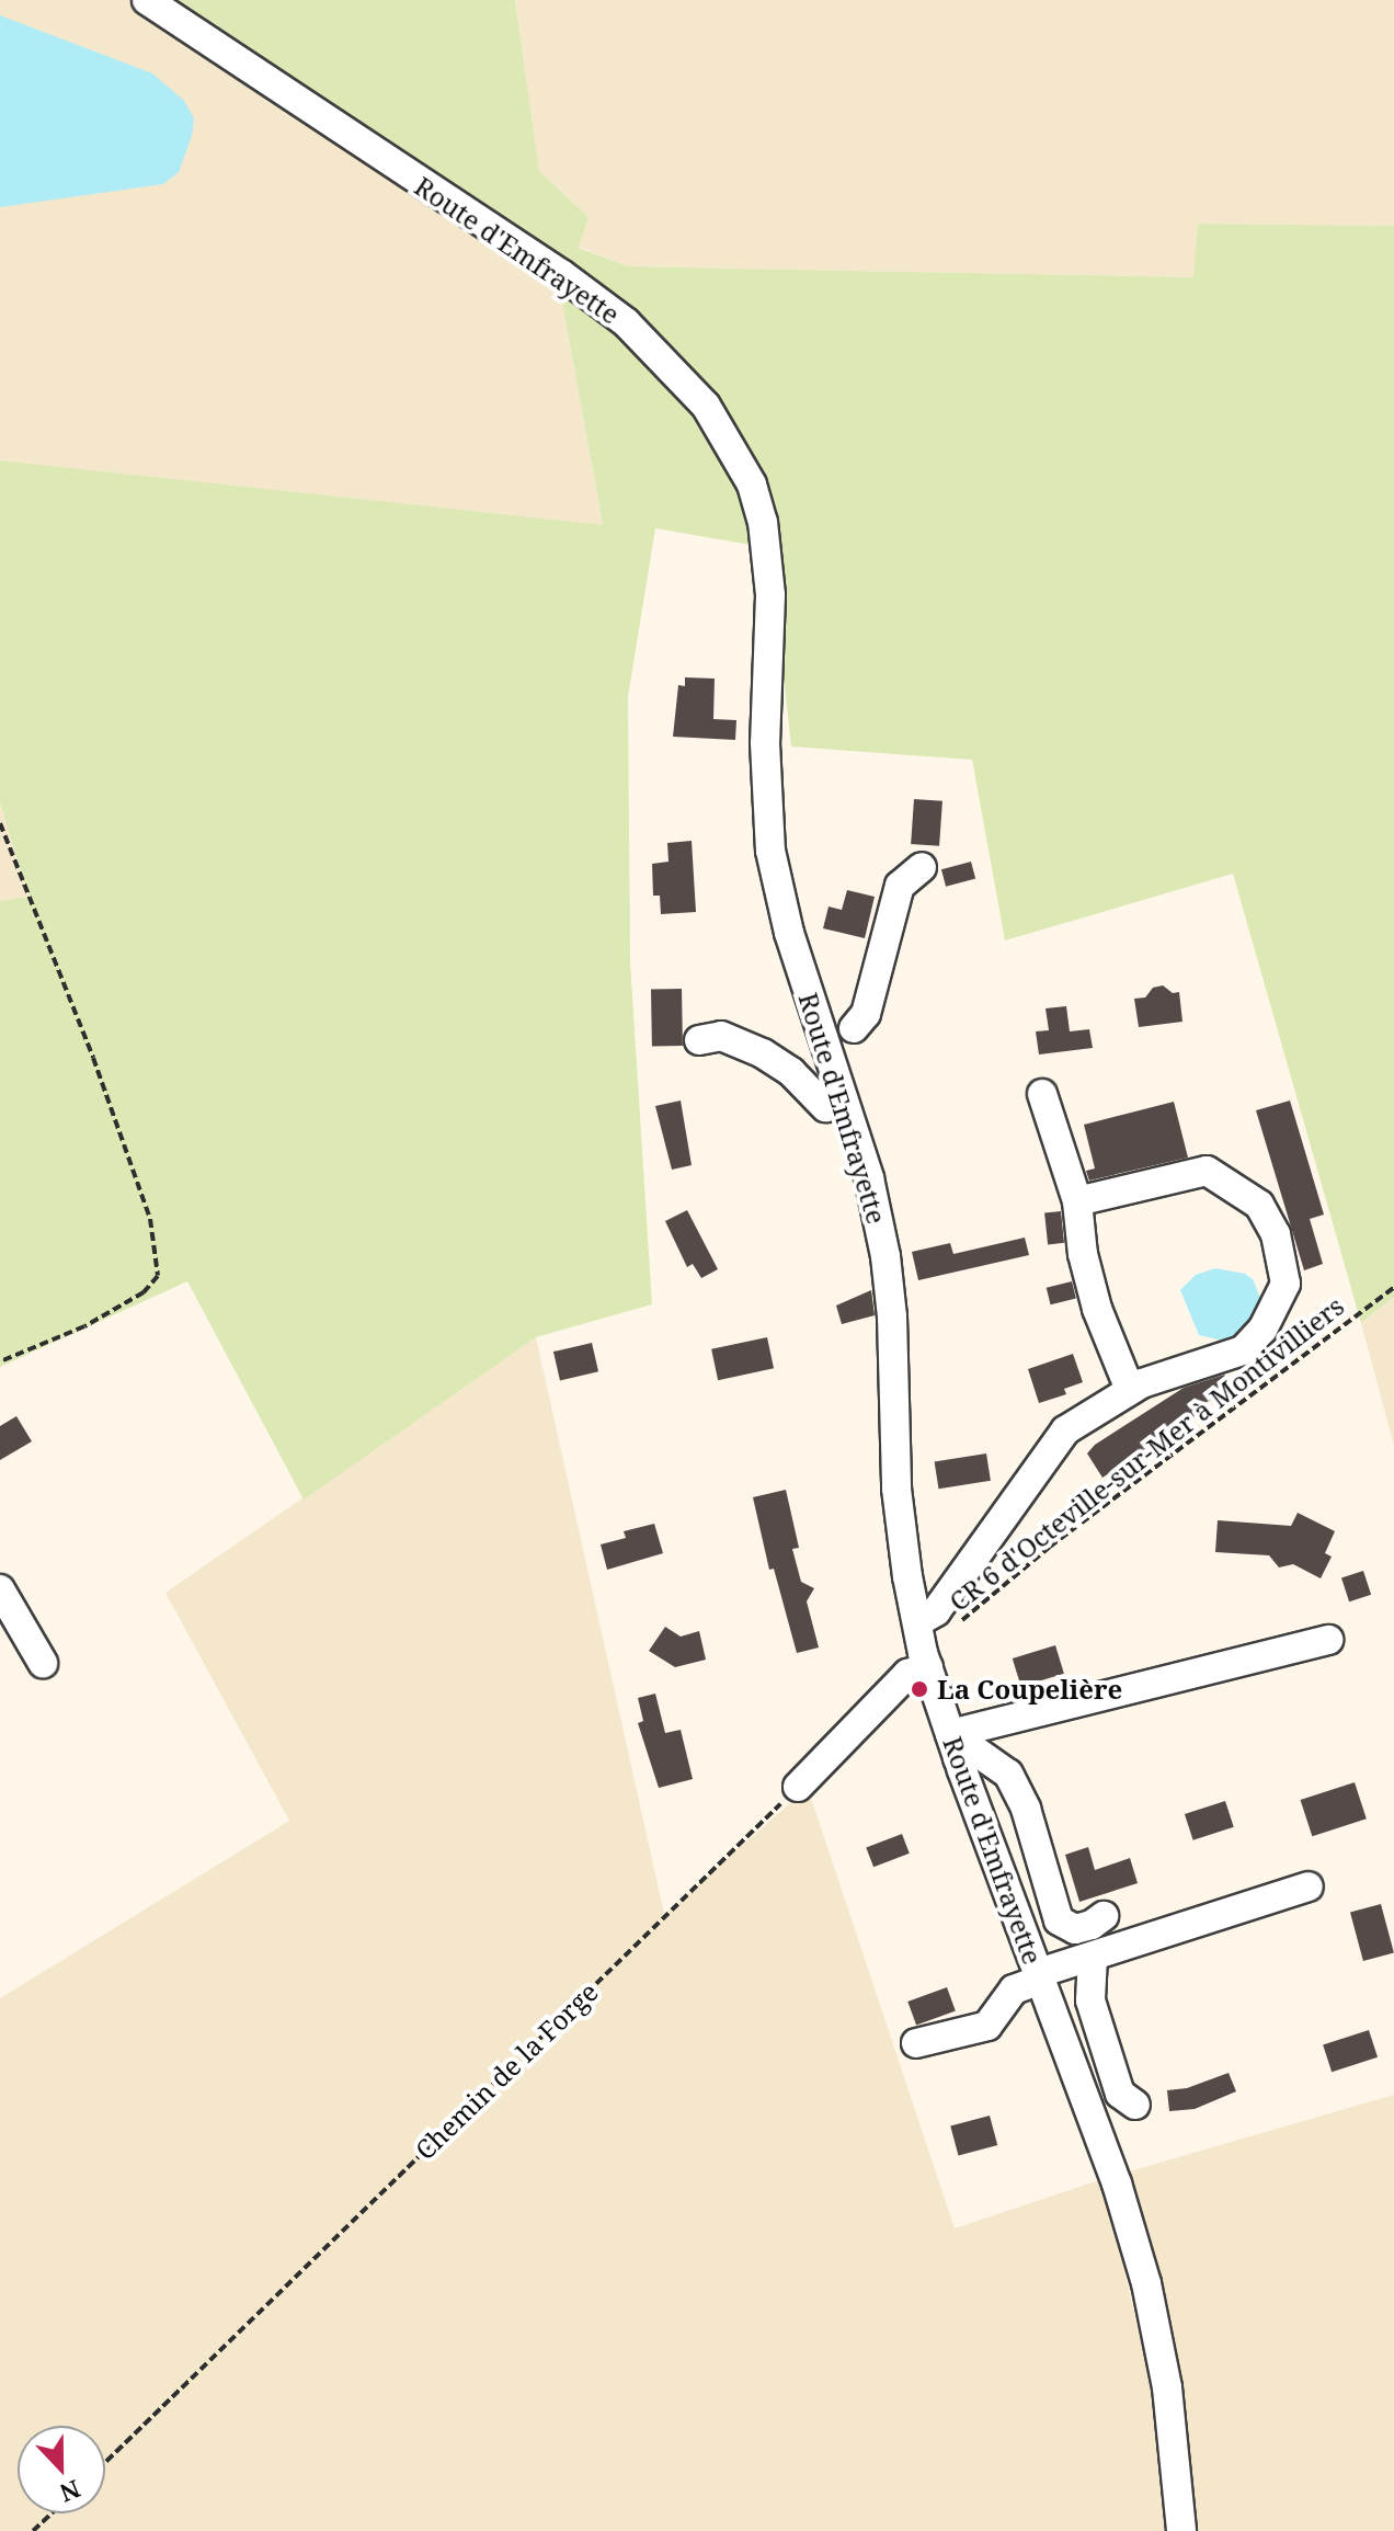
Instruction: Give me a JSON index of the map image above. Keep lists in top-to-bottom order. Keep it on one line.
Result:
{"streets":{"street":["Route d'Emfrayette"],"path":["CR 6 d'Octeville-sur-Mer à Montivilliers","Chemin de la Forge"]},"places":["La Coupelière"],"north":"bottom"}
